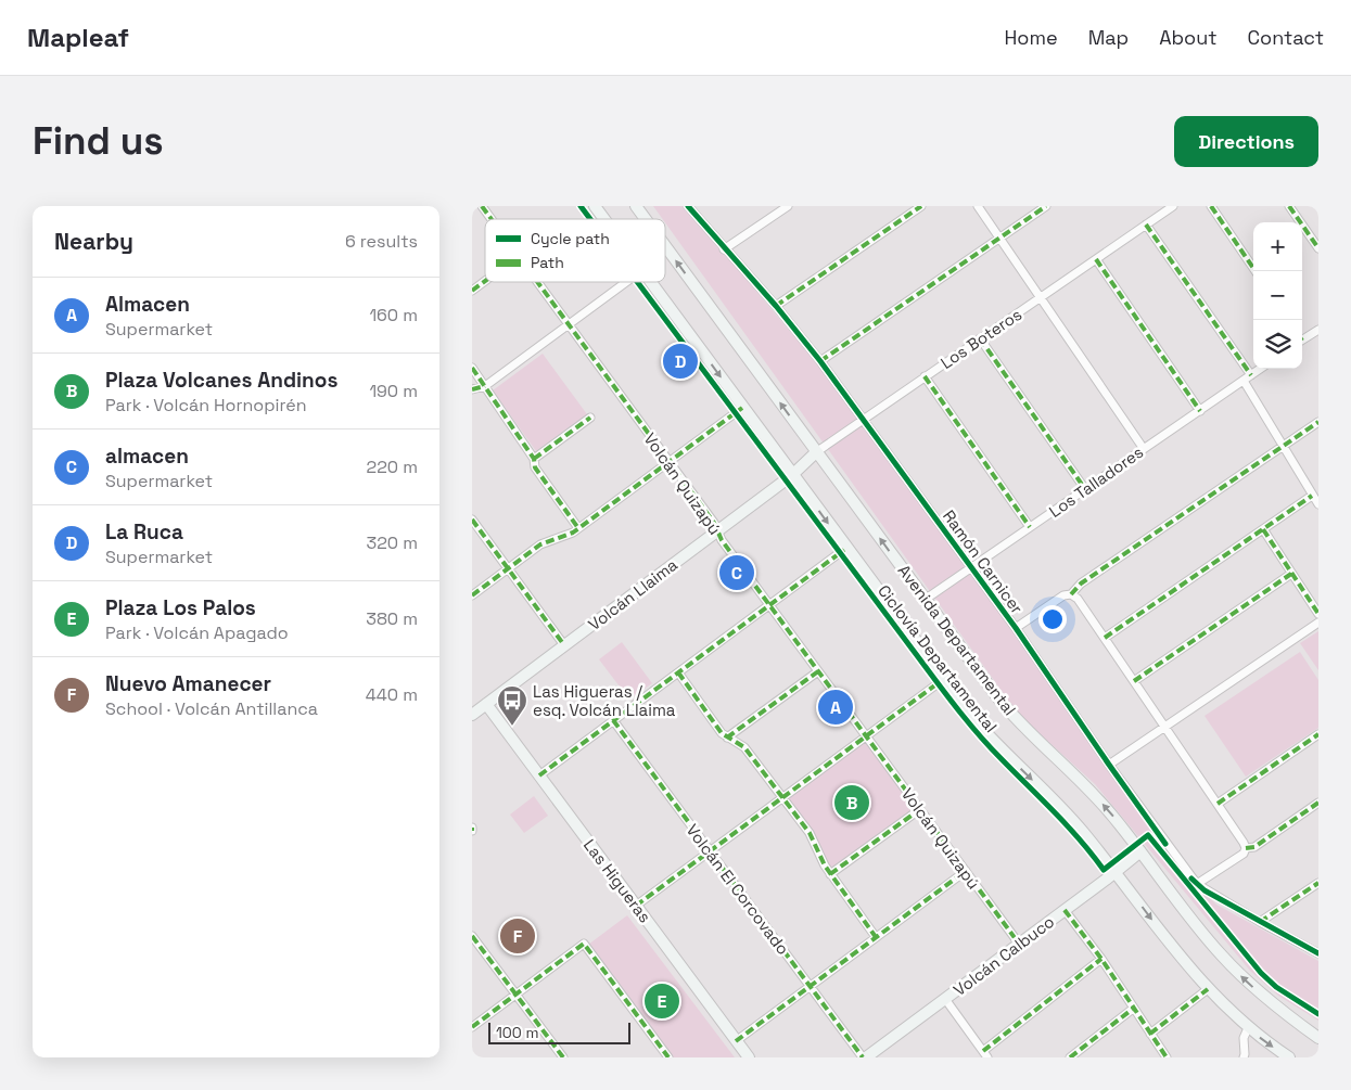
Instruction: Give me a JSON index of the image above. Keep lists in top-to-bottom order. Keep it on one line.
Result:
{"streets":{"main road":["Los Boteros","Volcán Llaima","Avenida Departamental","Las Higueras","Volcán Calbuco"],"street":["Los Talladores","Volcán Quizapú","Ramón Carnicer","Volcán El Corcovado"],"cycle path":["Ciclovía Departamental"]},"crossings":[["Los Boteros","Ramón Carnicer"],["Los Boteros","Volcán Llaima"],["Los Boteros","Avenida Departamental"],["Los Talladores","Ramón Carnicer"],["Los Talladores","Avenida Departamental"],["Volcán Quizapú","Volcán Llaima"],["Volcán Quizapú","Volcán Calbuco"],["Volcán Llaima","Avenida Departamental"],["Volcán Llaima","Las Higueras"],["Avenida Departamental","Volcán Calbuco"],["Volcán El Corcovado","Volcán Calbuco"]],"places":{"bus stop":["Las Higueras / esq. Volcán Llaima"]},"legend":["Cycle path","Path"],"scale_bar":"100 m","page":{"header":"Mapleaf","nav":["Home","Map","About","Contact"],"buttons":"Directions","title":"Find us","heading":["Nearby","6 results"],"map_buttons":["+","−"],"list":[{"mark":"A","name":"Almacen","note":"Supermarket","value":"160 m"},{"mark":"B","name":"Plaza Volcanes Andinos","note":"Park · Volcán Hornopirén","value":"190 m"},{"mark":"C","name":"almacen","note":"Supermarket","value":"220 m"},{"mark":"D","name":"La Ruca","note":"Supermarket","value":"320 m"},{"mark":"E","name":"Plaza Los Palos","note":"Park · Volcán Apagado","value":"380 m"},{"mark":"F","name":"Nuevo Amanecer","note":"School · Volcán Antillanca","value":"440 m"}],"pins":["D","C","A","B","F","E"],"scale":"100 m"}}
